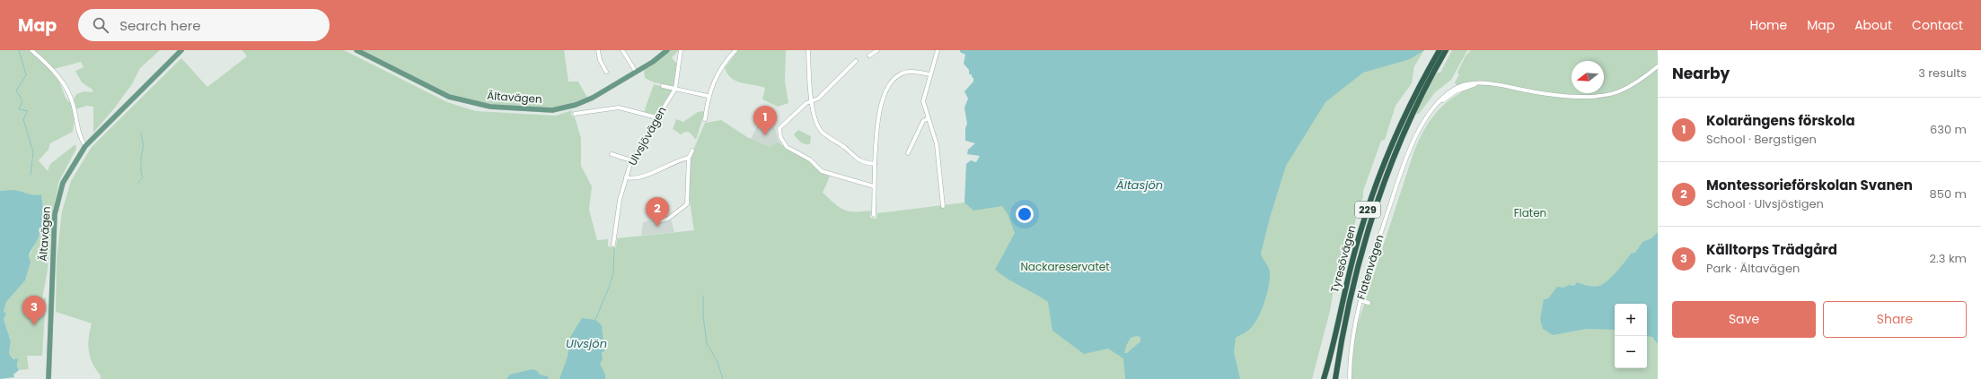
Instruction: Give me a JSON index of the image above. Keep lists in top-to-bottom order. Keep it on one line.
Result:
{"streets":{"highway":["229","Tyresövägen"],"main road":["Ältavägen"],"street":["Ulvsjövägen","Flatenvägen"]},"water":["Ältasjön","Ulvsjön"],"parks":["Flaten","Nackareservatet"],"north":"left","page":{"header":"Map","search":"Search here","nav":["Home","Map","About","Contact"],"heading":["Nearby","3 results"],"list":[{"mark":"1","name":"Kolarängens förskola","note":"School · Bergstigen","value":"630 m"},{"mark":"2","name":"Montessorieförskolan Svanen","note":"School · Ulvsjöstigen","value":"850 m"},{"mark":"3","name":"Källtorps Trädgård","note":"Park · Ältavägen","value":"2.3 km"}],"pins":["1","2","3"],"buttons":["Save","Share"],"map_buttons":["+","−"]}}
